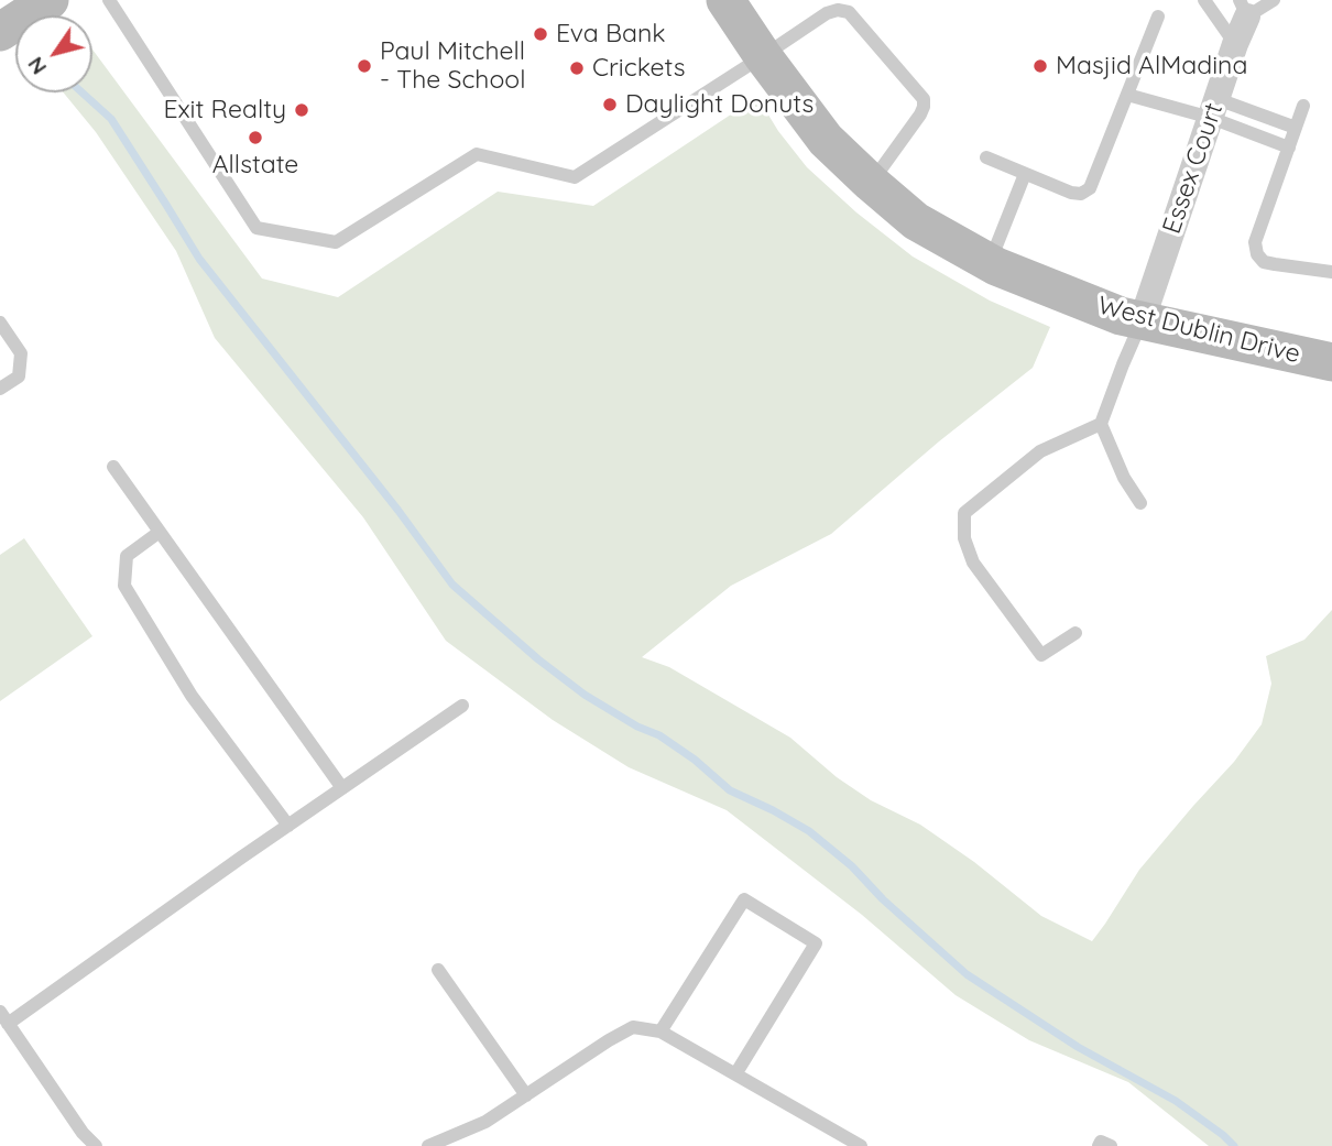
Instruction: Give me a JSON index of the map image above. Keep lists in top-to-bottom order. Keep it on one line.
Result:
{"streets":{"street":["Essex Court","West Dublin Drive"]},"crossings":[["Essex Court","West Dublin Drive"]],"places":["Eva Bank","Paul Mitchell - The School","Masjid AlMadina","Crickets","Daylight Donuts","Exit Realty","Allstate"],"north":"bottom left"}
